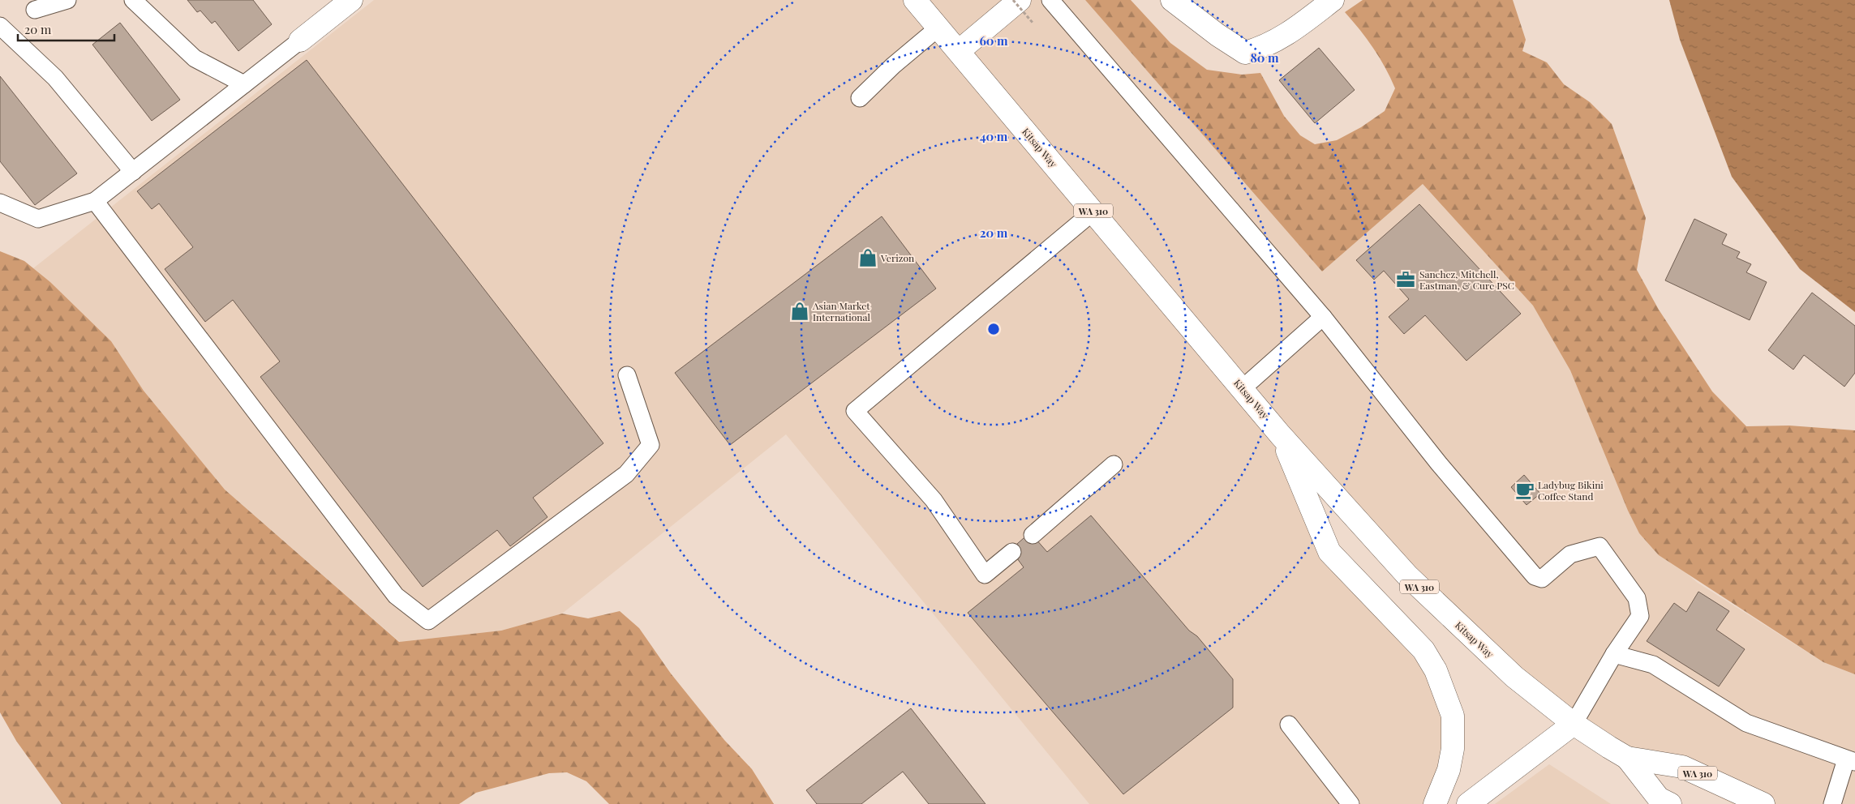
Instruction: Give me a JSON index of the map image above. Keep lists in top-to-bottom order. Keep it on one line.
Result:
{"streets":{"main road":["Kitsap Way","WA 310"]},"places":{"shop":["Verizon","Asian Market International"],"office":["Sanchez, Mitchell, Eastman, & Cure PSC"],"cafe":["Ladybug Bikini Coffee Stand"]},"scale_bar":"20 m","rings":["60 m","80 m","40 m","20 m"]}
